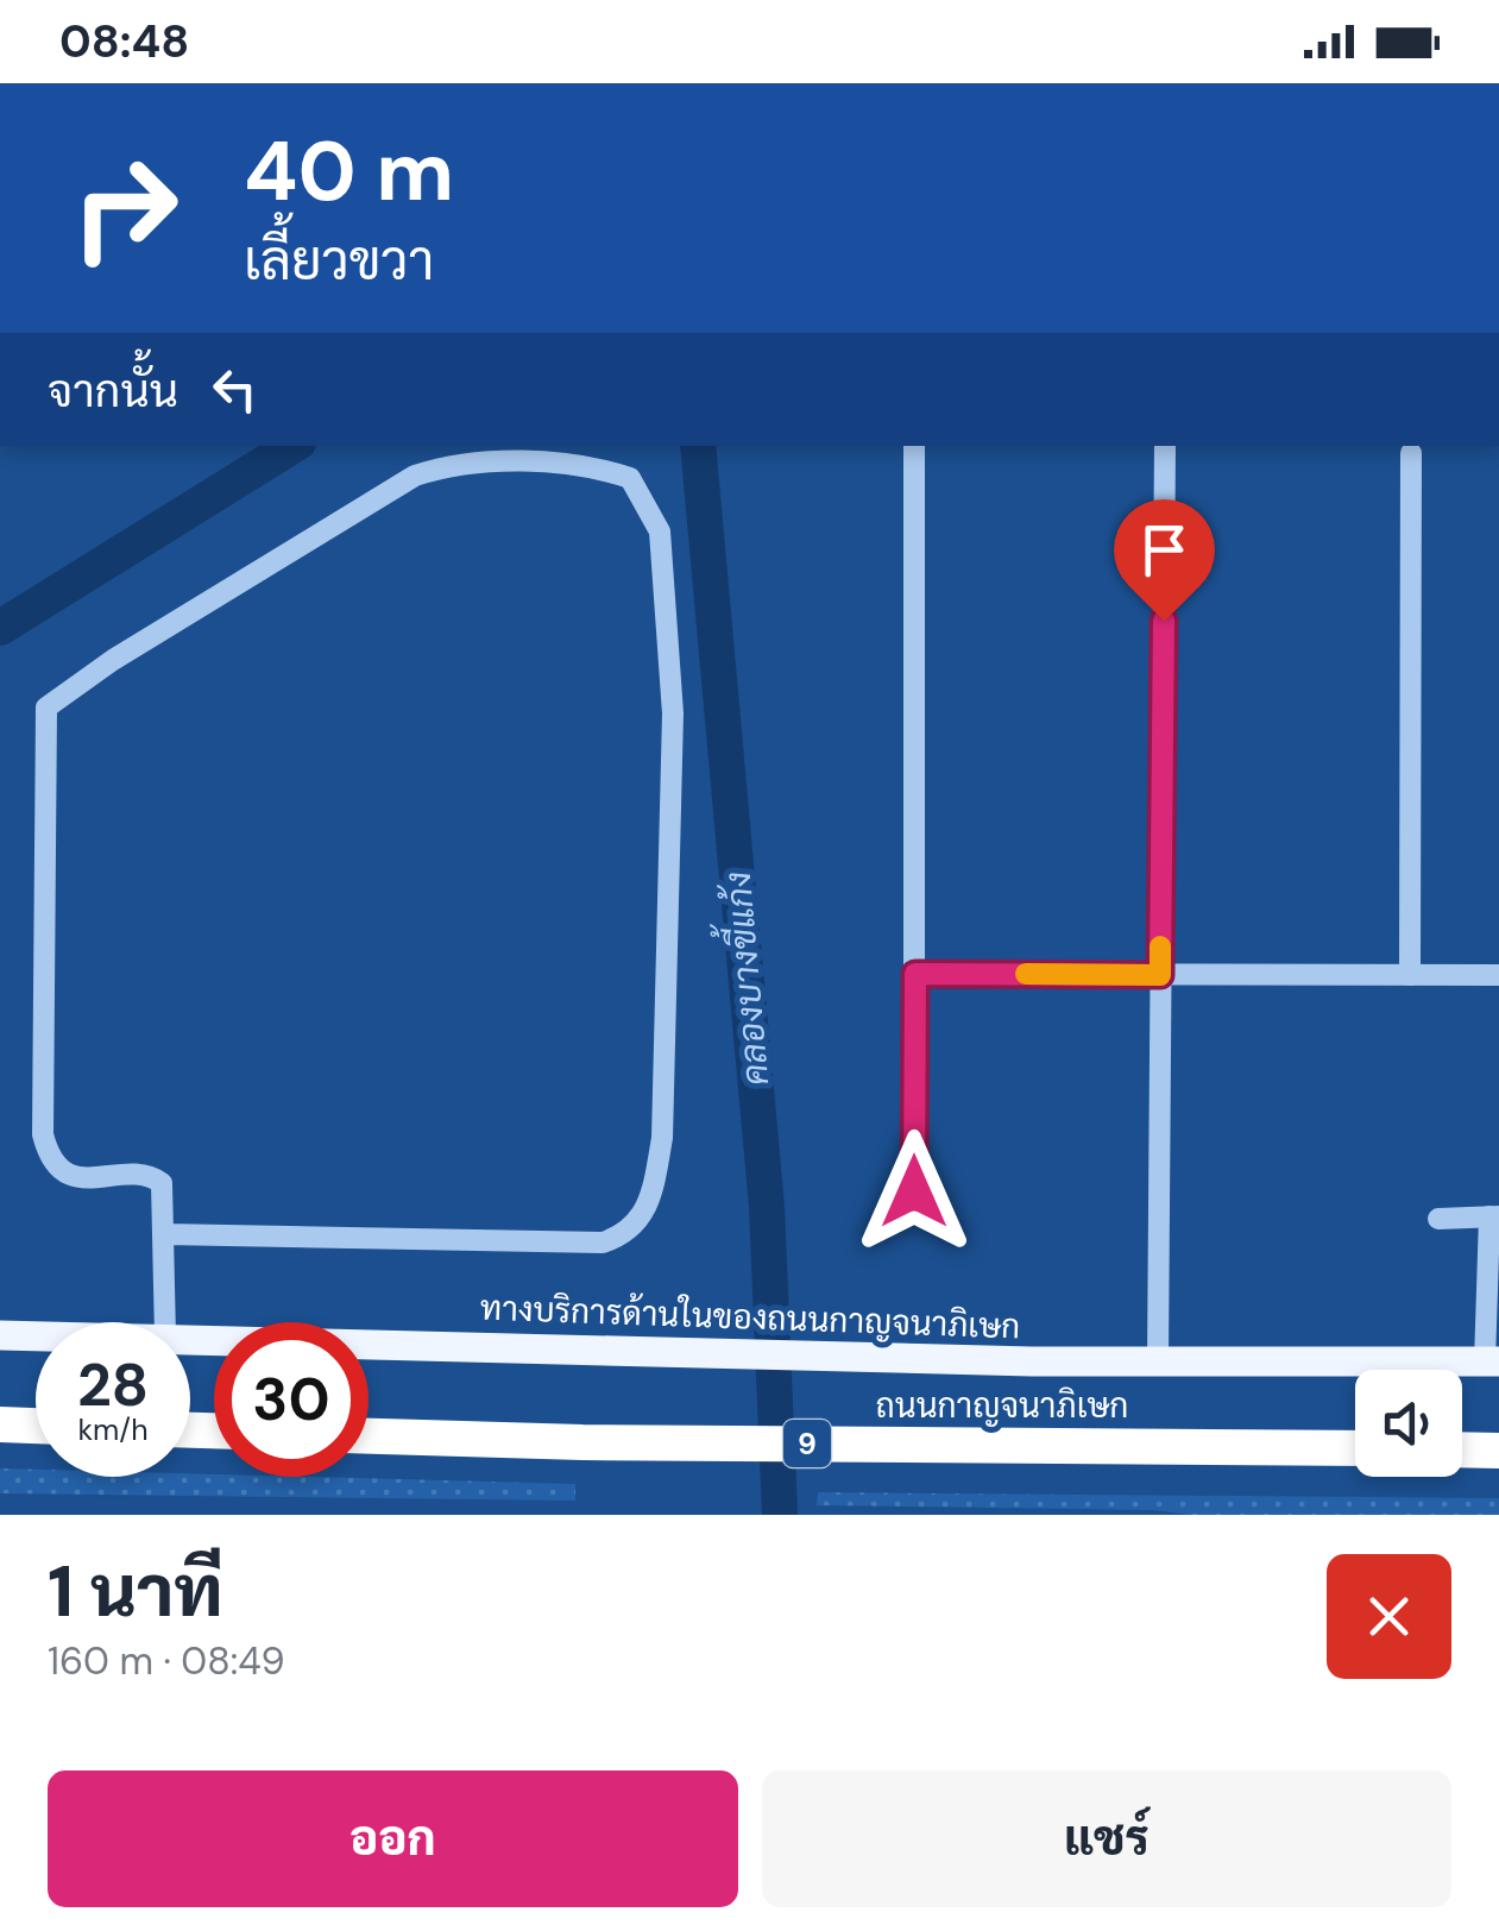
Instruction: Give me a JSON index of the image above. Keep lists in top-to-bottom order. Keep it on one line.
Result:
{"streets":{"highway":["ถนนกาญจนาภิเษก","9"],"main road":["ทางบริการด้านในของถนนกาญจนาภิเษก"]},"water":["คลองบางขี้แก้ง"],"page":{"status":"08:48","turn":["40 m","เลี้ยวขวา"],"then":"จากนั้น","speed":"28 km/h","limit":"30","heading":["1 นาที","160 m · 08:49"],"buttons":["ออก","แชร์"]}}
